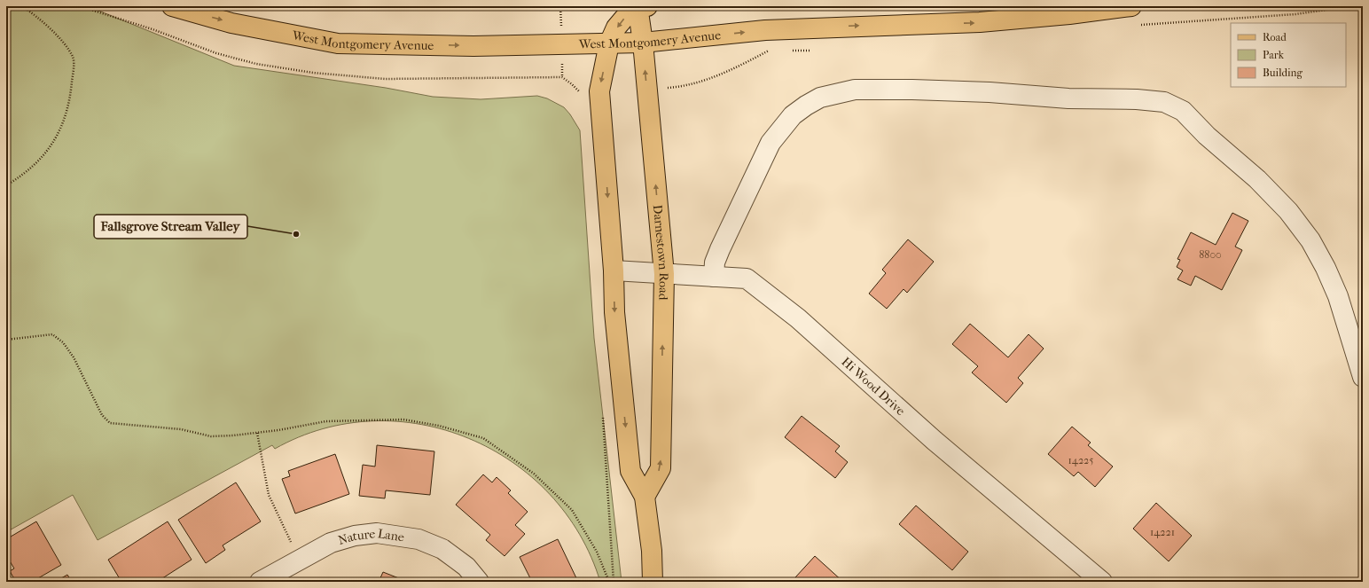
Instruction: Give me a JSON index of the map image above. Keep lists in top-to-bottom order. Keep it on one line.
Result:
{"streets":{"main road":["West Montgomery Avenue","Darnestown Road"],"street":["Hi Wood Drive","Nature Lane"]},"crossings":[["West Montgomery Avenue","Darnestown Road"],["Darnestown Road","Hi Wood Drive"]],"one_way":["West Montgomery Avenue"],"places":["Fallsgrove Stream Valley"],"house_numbers":["8800","14225","14221"],"legend":["Road","Park","Building"]}
